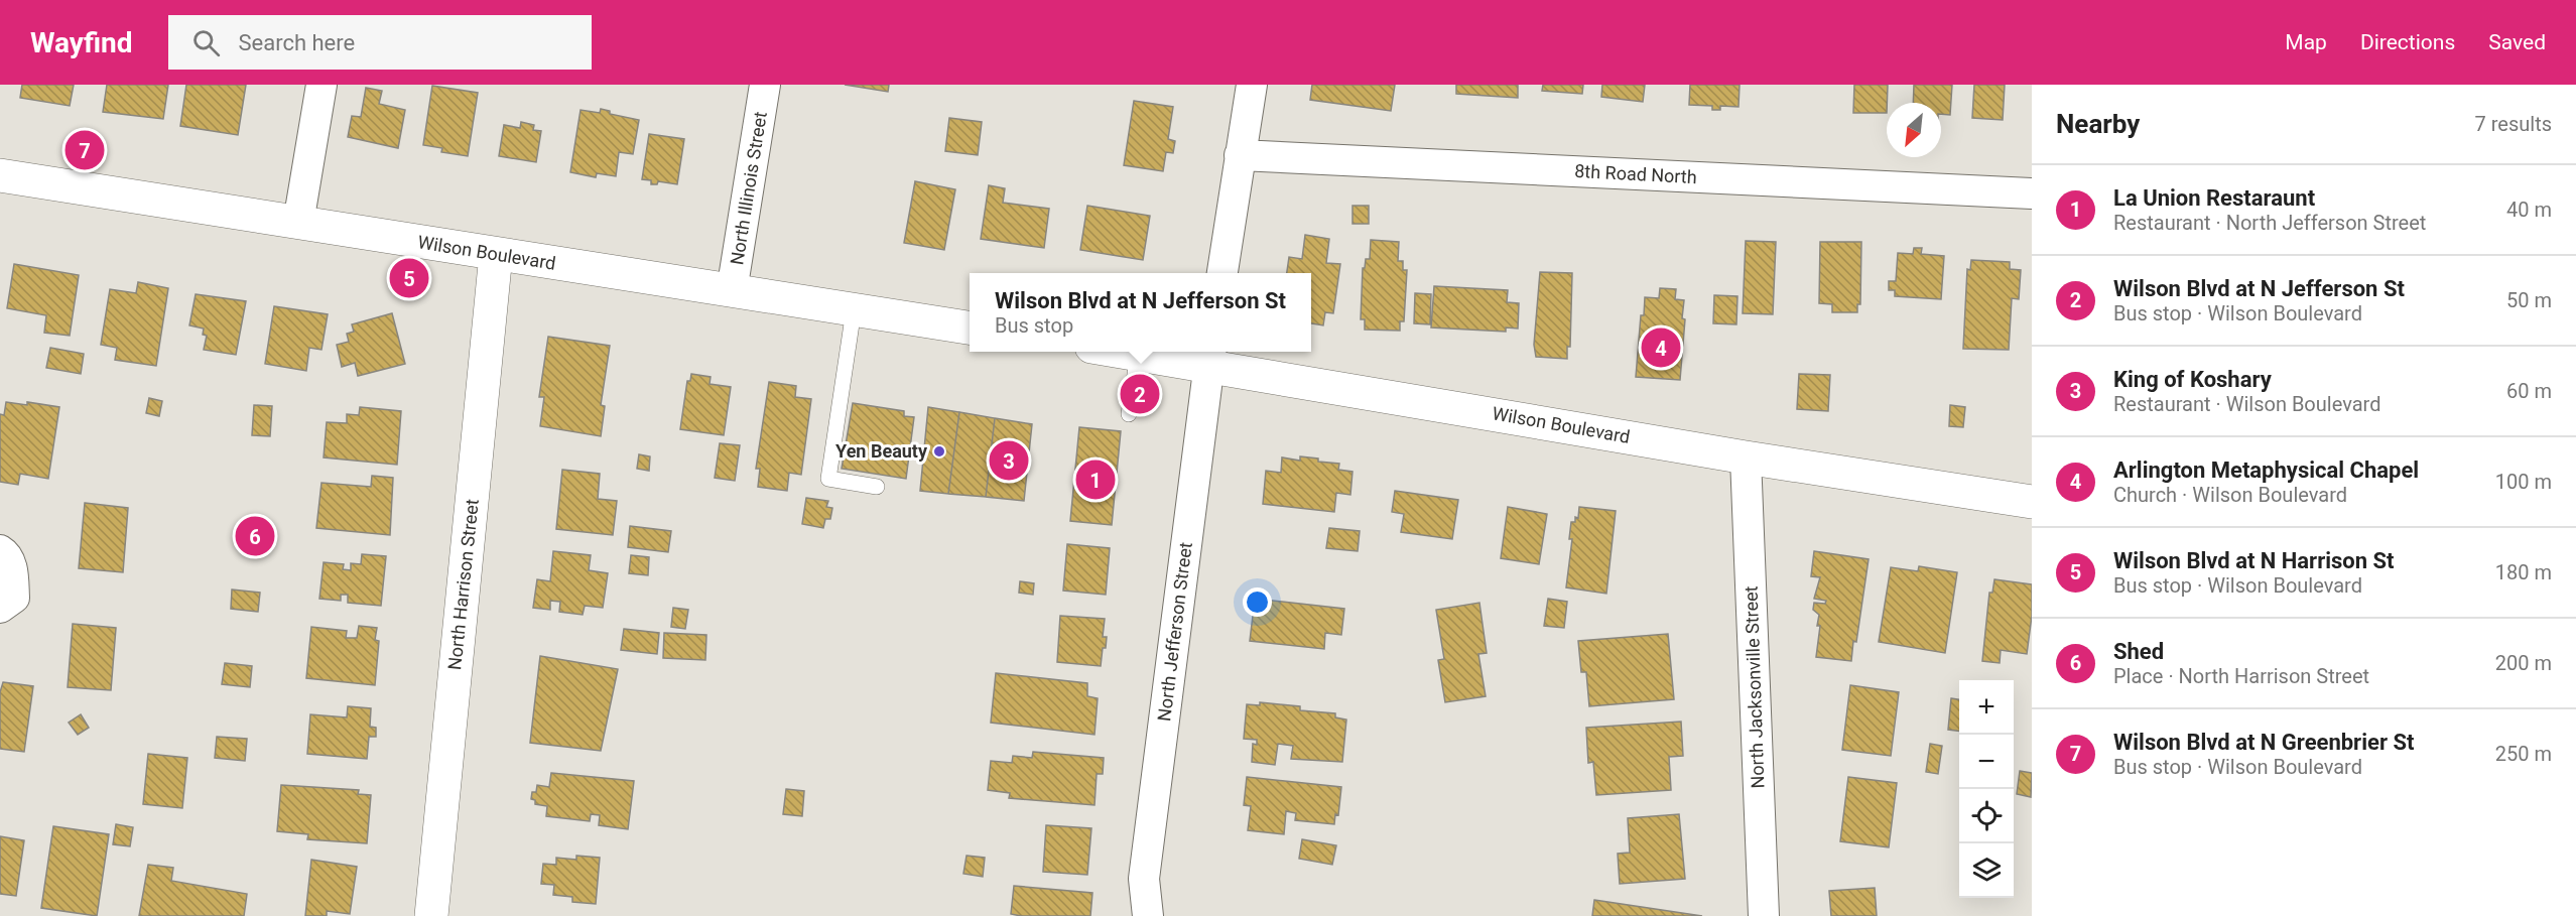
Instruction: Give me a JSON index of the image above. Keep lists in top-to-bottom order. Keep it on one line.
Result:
{"streets":{"main road":["Wilson Boulevard","North Harrison Street"],"street":["8th Road North","North Illinois Street","North Jefferson Street","North Jacksonville Street"]},"crossings":[["North Illinois Street","Wilson Boulevard"],["Wilson Boulevard","North Harrison Street"],["Wilson Boulevard","North Jefferson Street"],["Wilson Boulevard","North Jacksonville Street"]],"places":["Yen Beauty"],"north":"bottom left","page":{"header":"Wayfind","search":"Search here","nav":["Map","Directions","Saved"],"heading":["Nearby","7 results"],"pins":["7","5","4","2","3","1","6"],"list":[{"mark":"1","name":"La Union Restaraunt","note":"Restaurant · North Jefferson Street","value":"40 m"},{"mark":"2","name":"Wilson Blvd at N Jefferson St","note":"Bus stop · Wilson Boulevard","value":"50 m"},{"mark":"3","name":"King of Koshary","note":"Restaurant · Wilson Boulevard","value":"60 m"},{"mark":"4","name":"Arlington Metaphysical Chapel","note":"Church · Wilson Boulevard","value":"100 m"},{"mark":"5","name":"Wilson Blvd at N Harrison St","note":"Bus stop · Wilson Boulevard","value":"180 m"},{"mark":"6","name":"Shed","note":"Place · North Harrison Street","value":"200 m"},{"mark":"7","name":"Wilson Blvd at N Greenbrier St","note":"Bus stop · Wilson Boulevard","value":"250 m"}],"popup":["Wilson Blvd at N Jefferson St","Bus stop"],"map_buttons":["+","−"]}}
